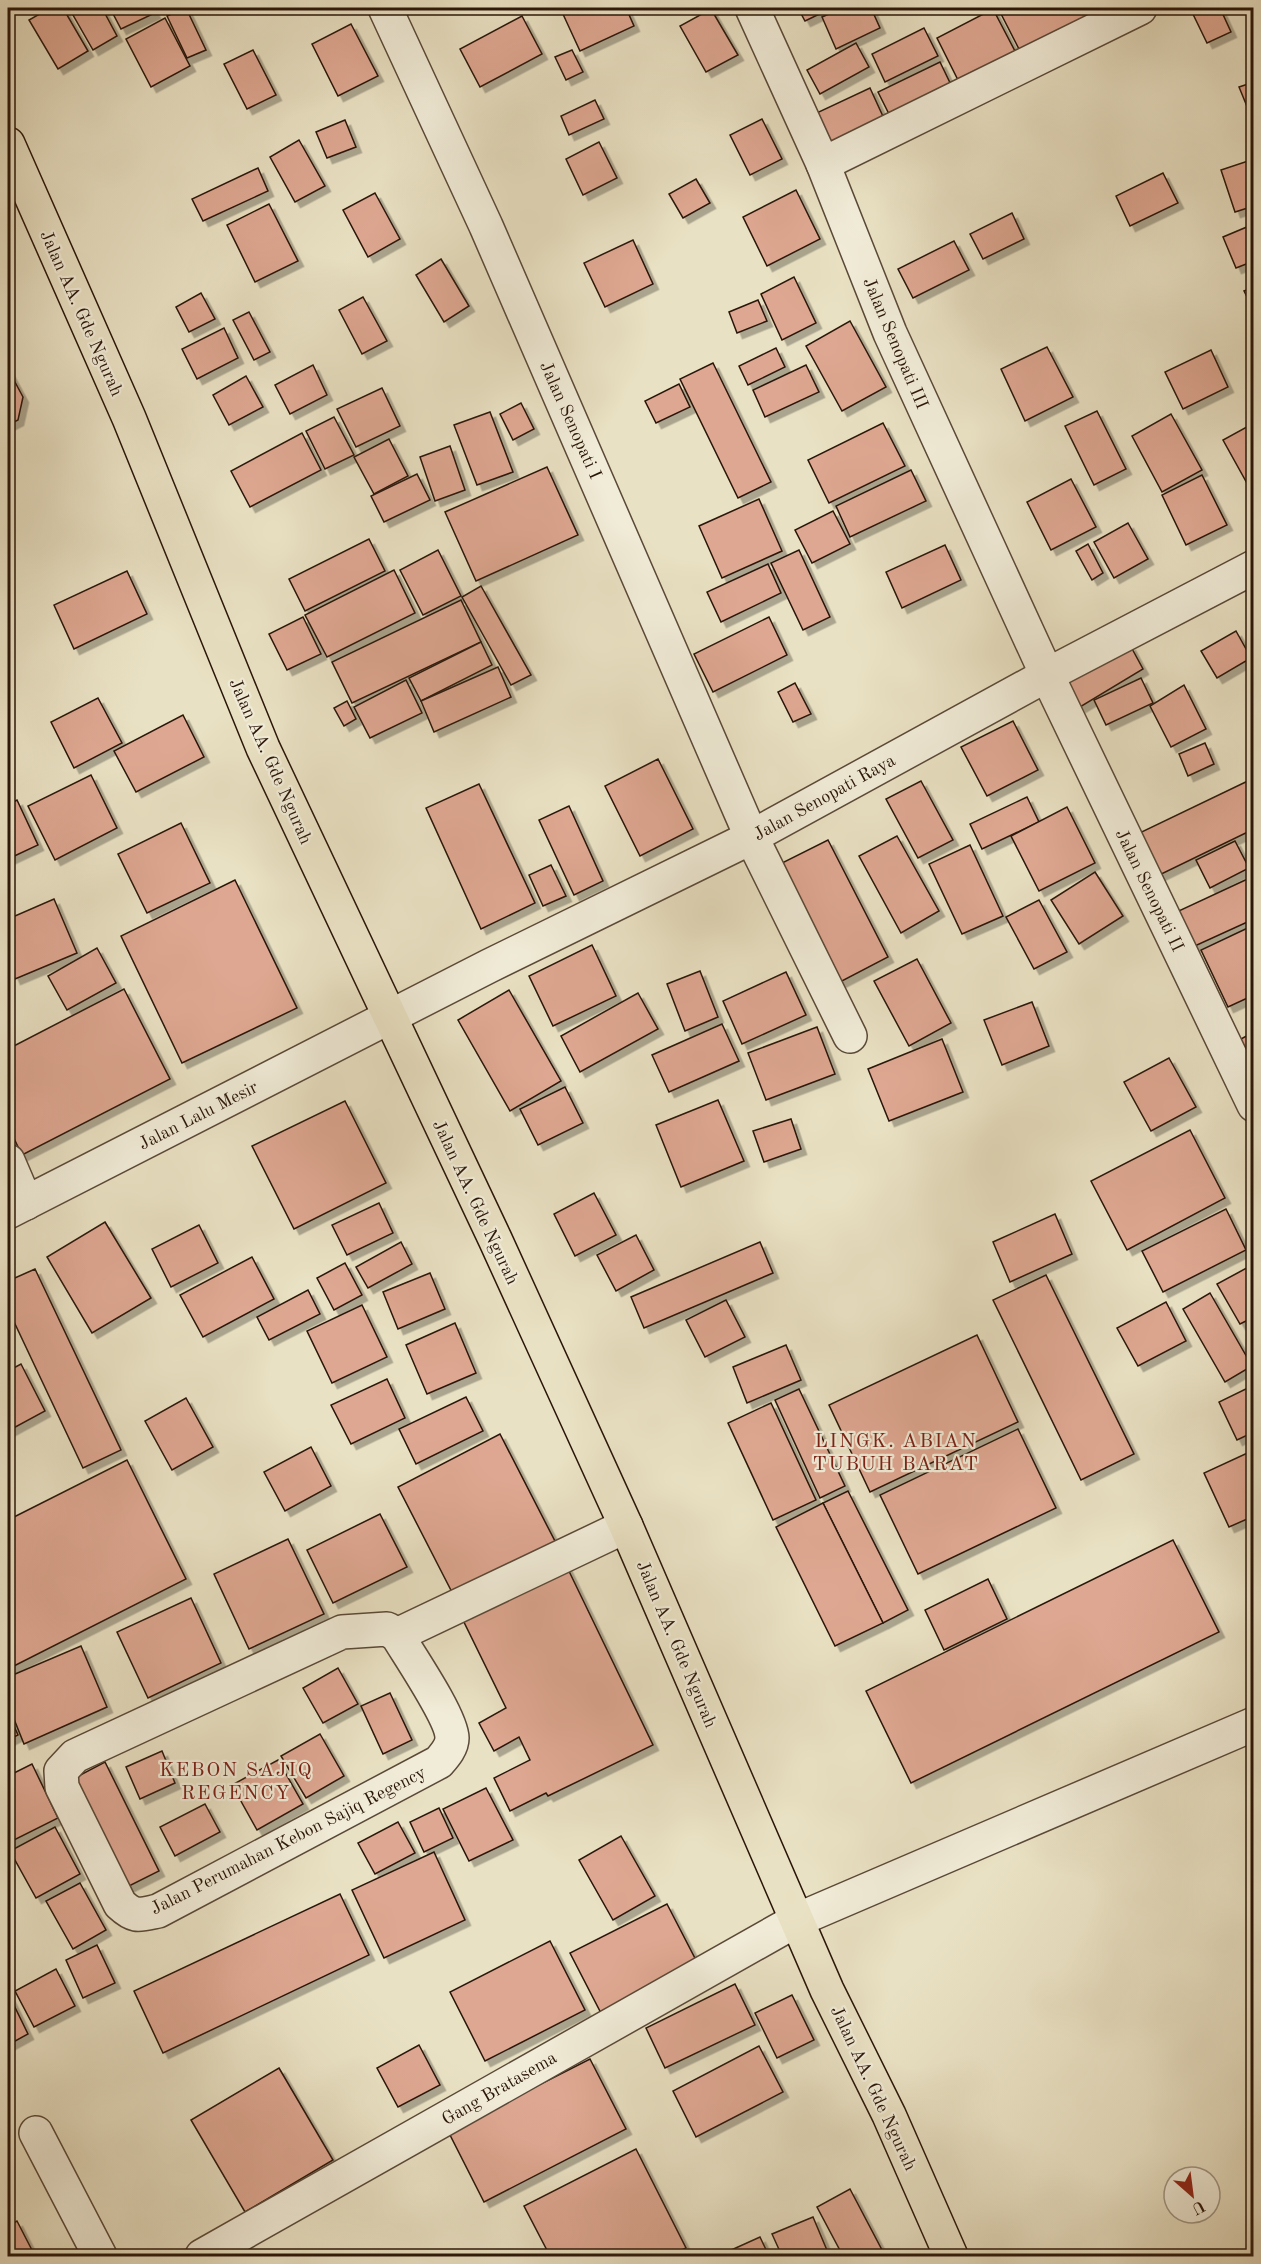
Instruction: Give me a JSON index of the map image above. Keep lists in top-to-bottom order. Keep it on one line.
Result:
{"streets":{"main road":["Jalan AA. Gde Ngurah"],"street":["Jalan Senopati III","Jalan Senopati I","Jalan Senopati Raya","Jalan Senopati II","Jalan Lalu Mesir","Jalan Perumahan Kebon Sajiq Regency","Gang Bratasema"]},"crossings":[["Jalan AA. Gde Ngurah","Jalan Senopati Raya"],["Jalan AA. Gde Ngurah","Jalan Lalu Mesir"],["Jalan AA. Gde Ngurah","Gang Bratasema"],["Jalan Senopati III","Jalan Senopati Raya"],["Jalan Senopati III","Jalan Senopati II"],["Jalan Senopati I","Jalan Senopati Raya"],["Jalan Senopati Raya","Jalan Senopati II"],["Jalan Senopati Raya","Jalan Lalu Mesir"]],"districts":["LINGK. ABIAN TUBUH BARAT","KEBON SAJIQ REGENCY"],"north":"bottom right"}
